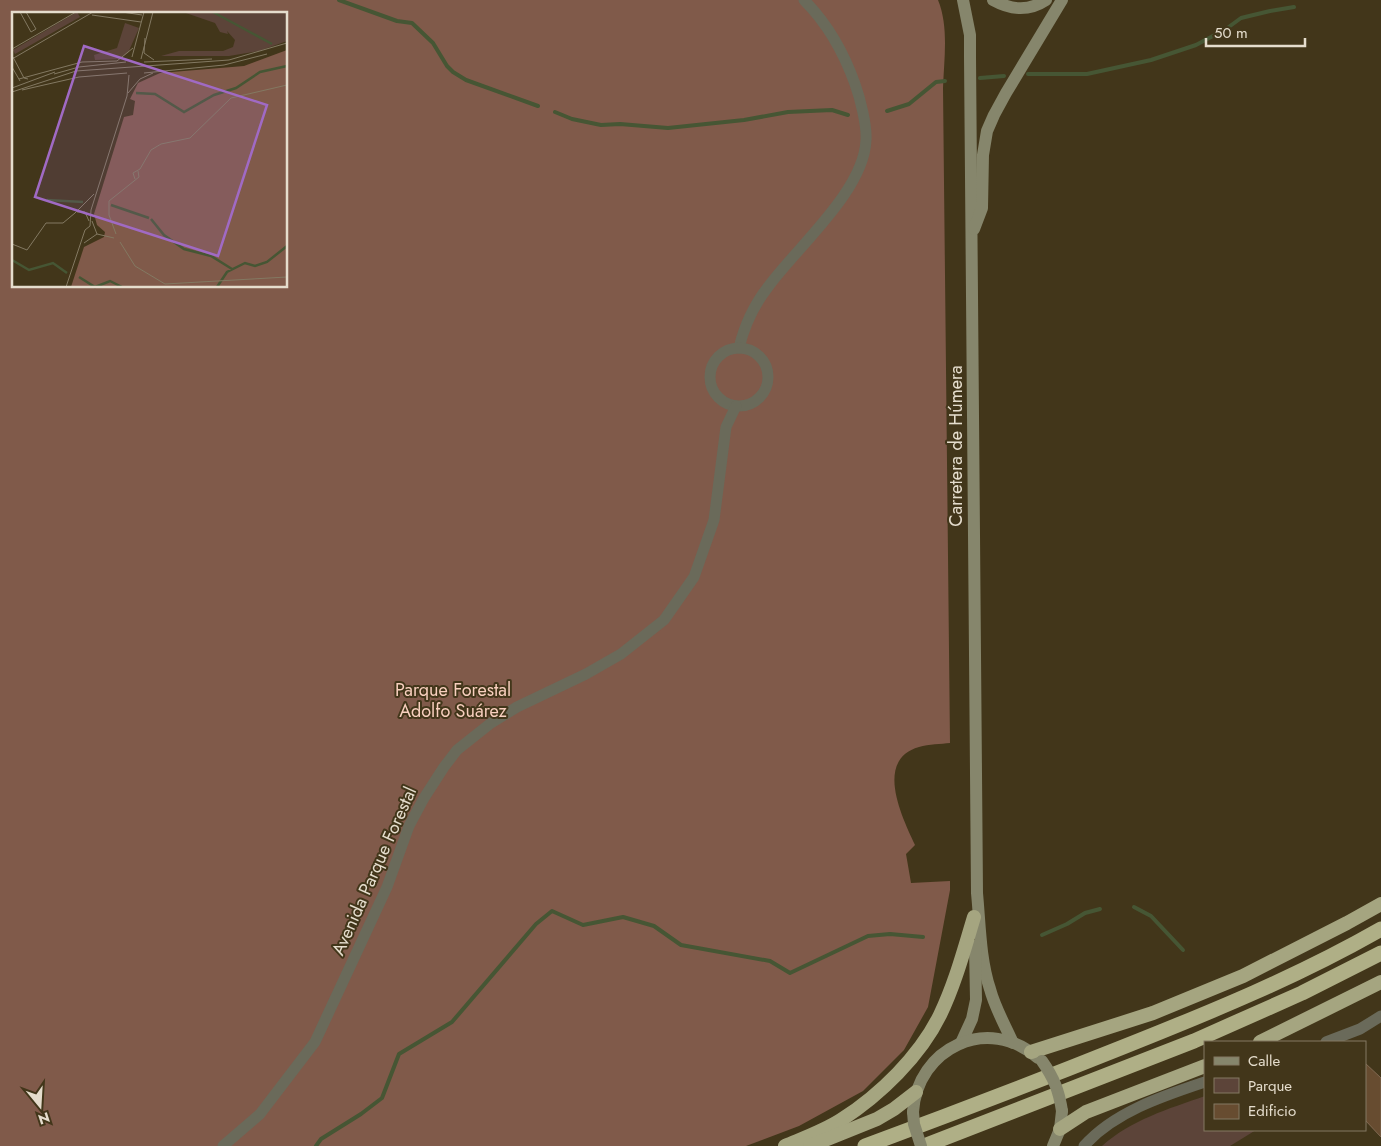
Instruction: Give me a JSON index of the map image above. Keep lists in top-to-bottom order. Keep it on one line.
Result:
{"streets":{"main road":["Carretera de Húmera"],"street":["Avenida Parque Forestal"]},"parks":["Parque Forestal Adolfo Suárez"],"legend":["Calle","Parque","Edificio"],"scale_bar":"50 m","north":"bottom"}
